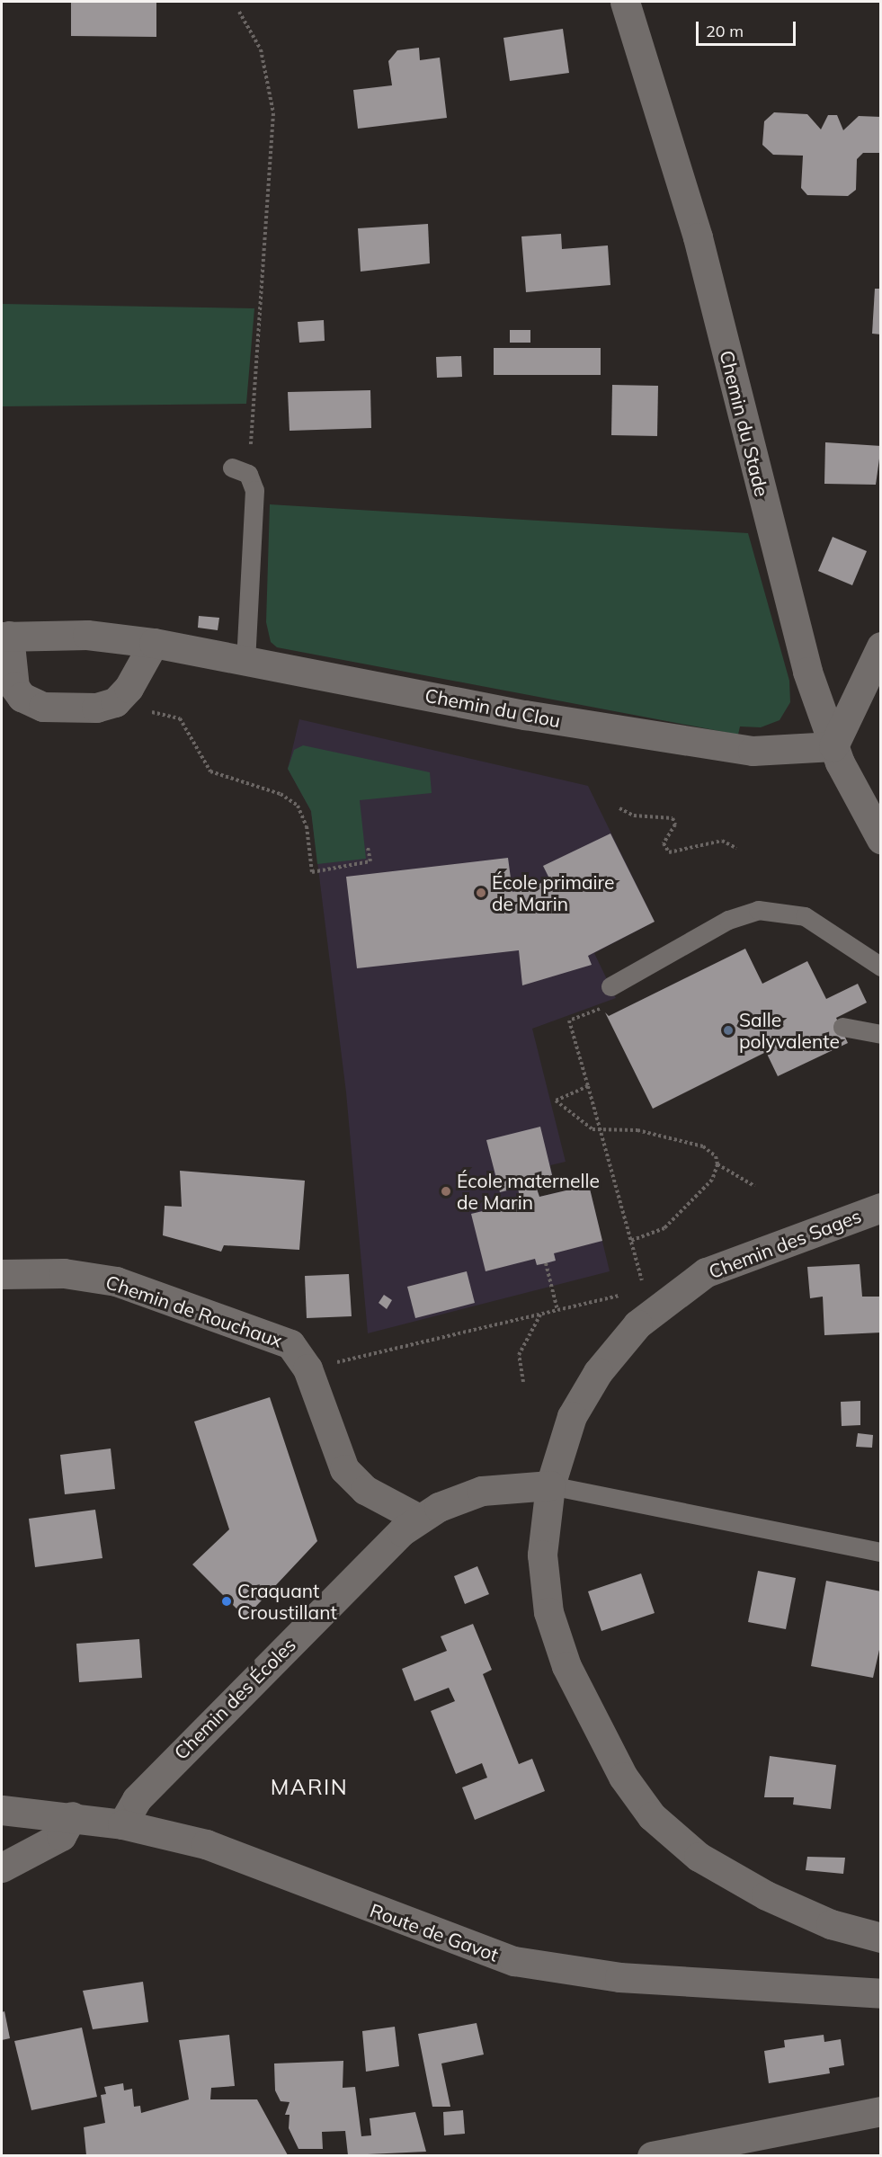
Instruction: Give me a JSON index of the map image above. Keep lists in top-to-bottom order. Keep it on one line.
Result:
{"streets":{"street":["Chemin du Stade","Chemin du Clou","Chemin des Sages","Chemin de Rouchaux","Chemin des Écoles","Route de Gavot"]},"crossings":[["Chemin du Stade","Chemin du Clou"],["Chemin des Sages","Chemin des Écoles"],["Chemin de Rouchaux","Chemin des Écoles"],["Chemin des Écoles","Route de Gavot"]],"districts":["MARIN"],"places":["École primaire de Marin","Salle polyvalente","École maternelle de Marin","Craquant Croustillant"],"scale_bar":"20 m"}
